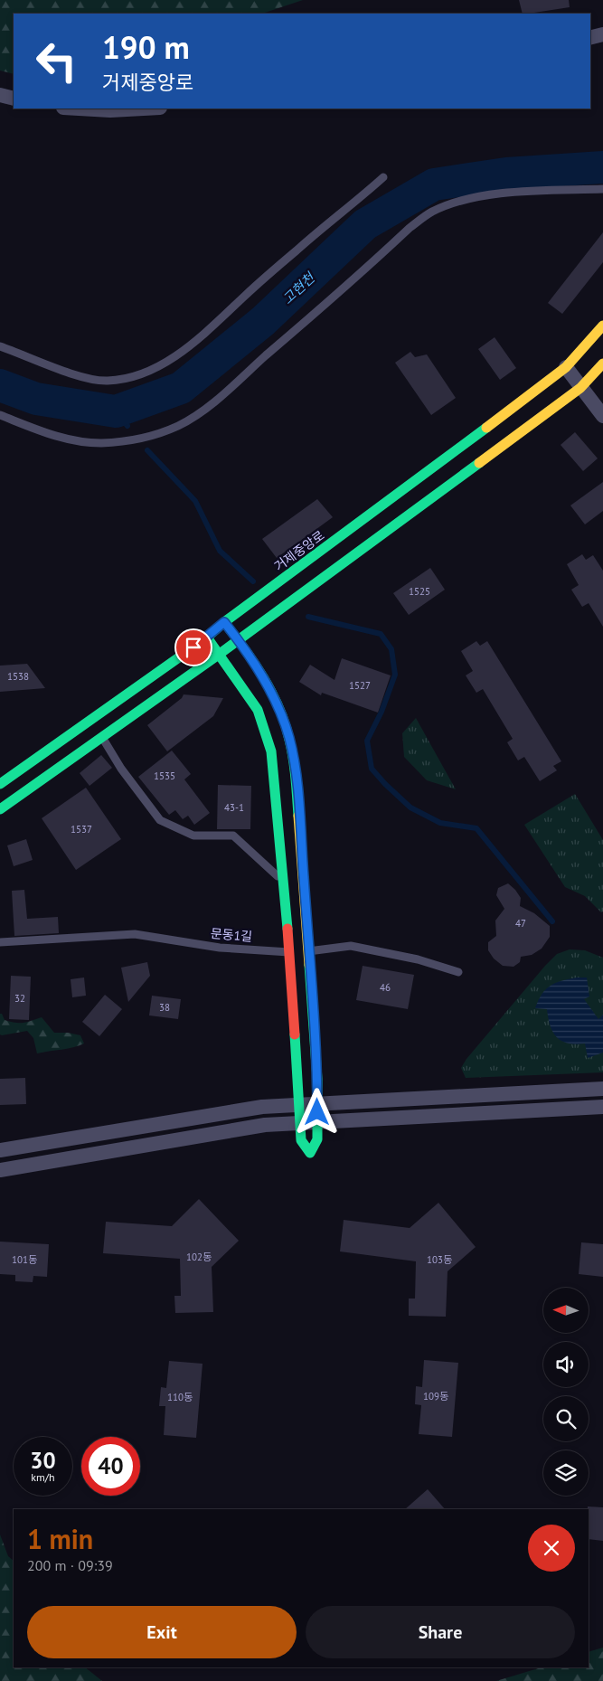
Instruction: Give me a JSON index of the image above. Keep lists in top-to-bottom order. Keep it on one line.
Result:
{"streets":{"main road":["거제중앙로"],"lane":["문동1길"]},"water":["고현천"],"house_numbers":["1525","1538","1527","1535","43-1","1537","47","46","32","38","102동","101동","103동","109동","110동"],"north":"left","page":{"turn":["190 m","거제중앙로"],"speed":"30 km/h","limit":"40","heading":["1 min","200 m · 09:39"],"buttons":["Exit","Share"]}}
